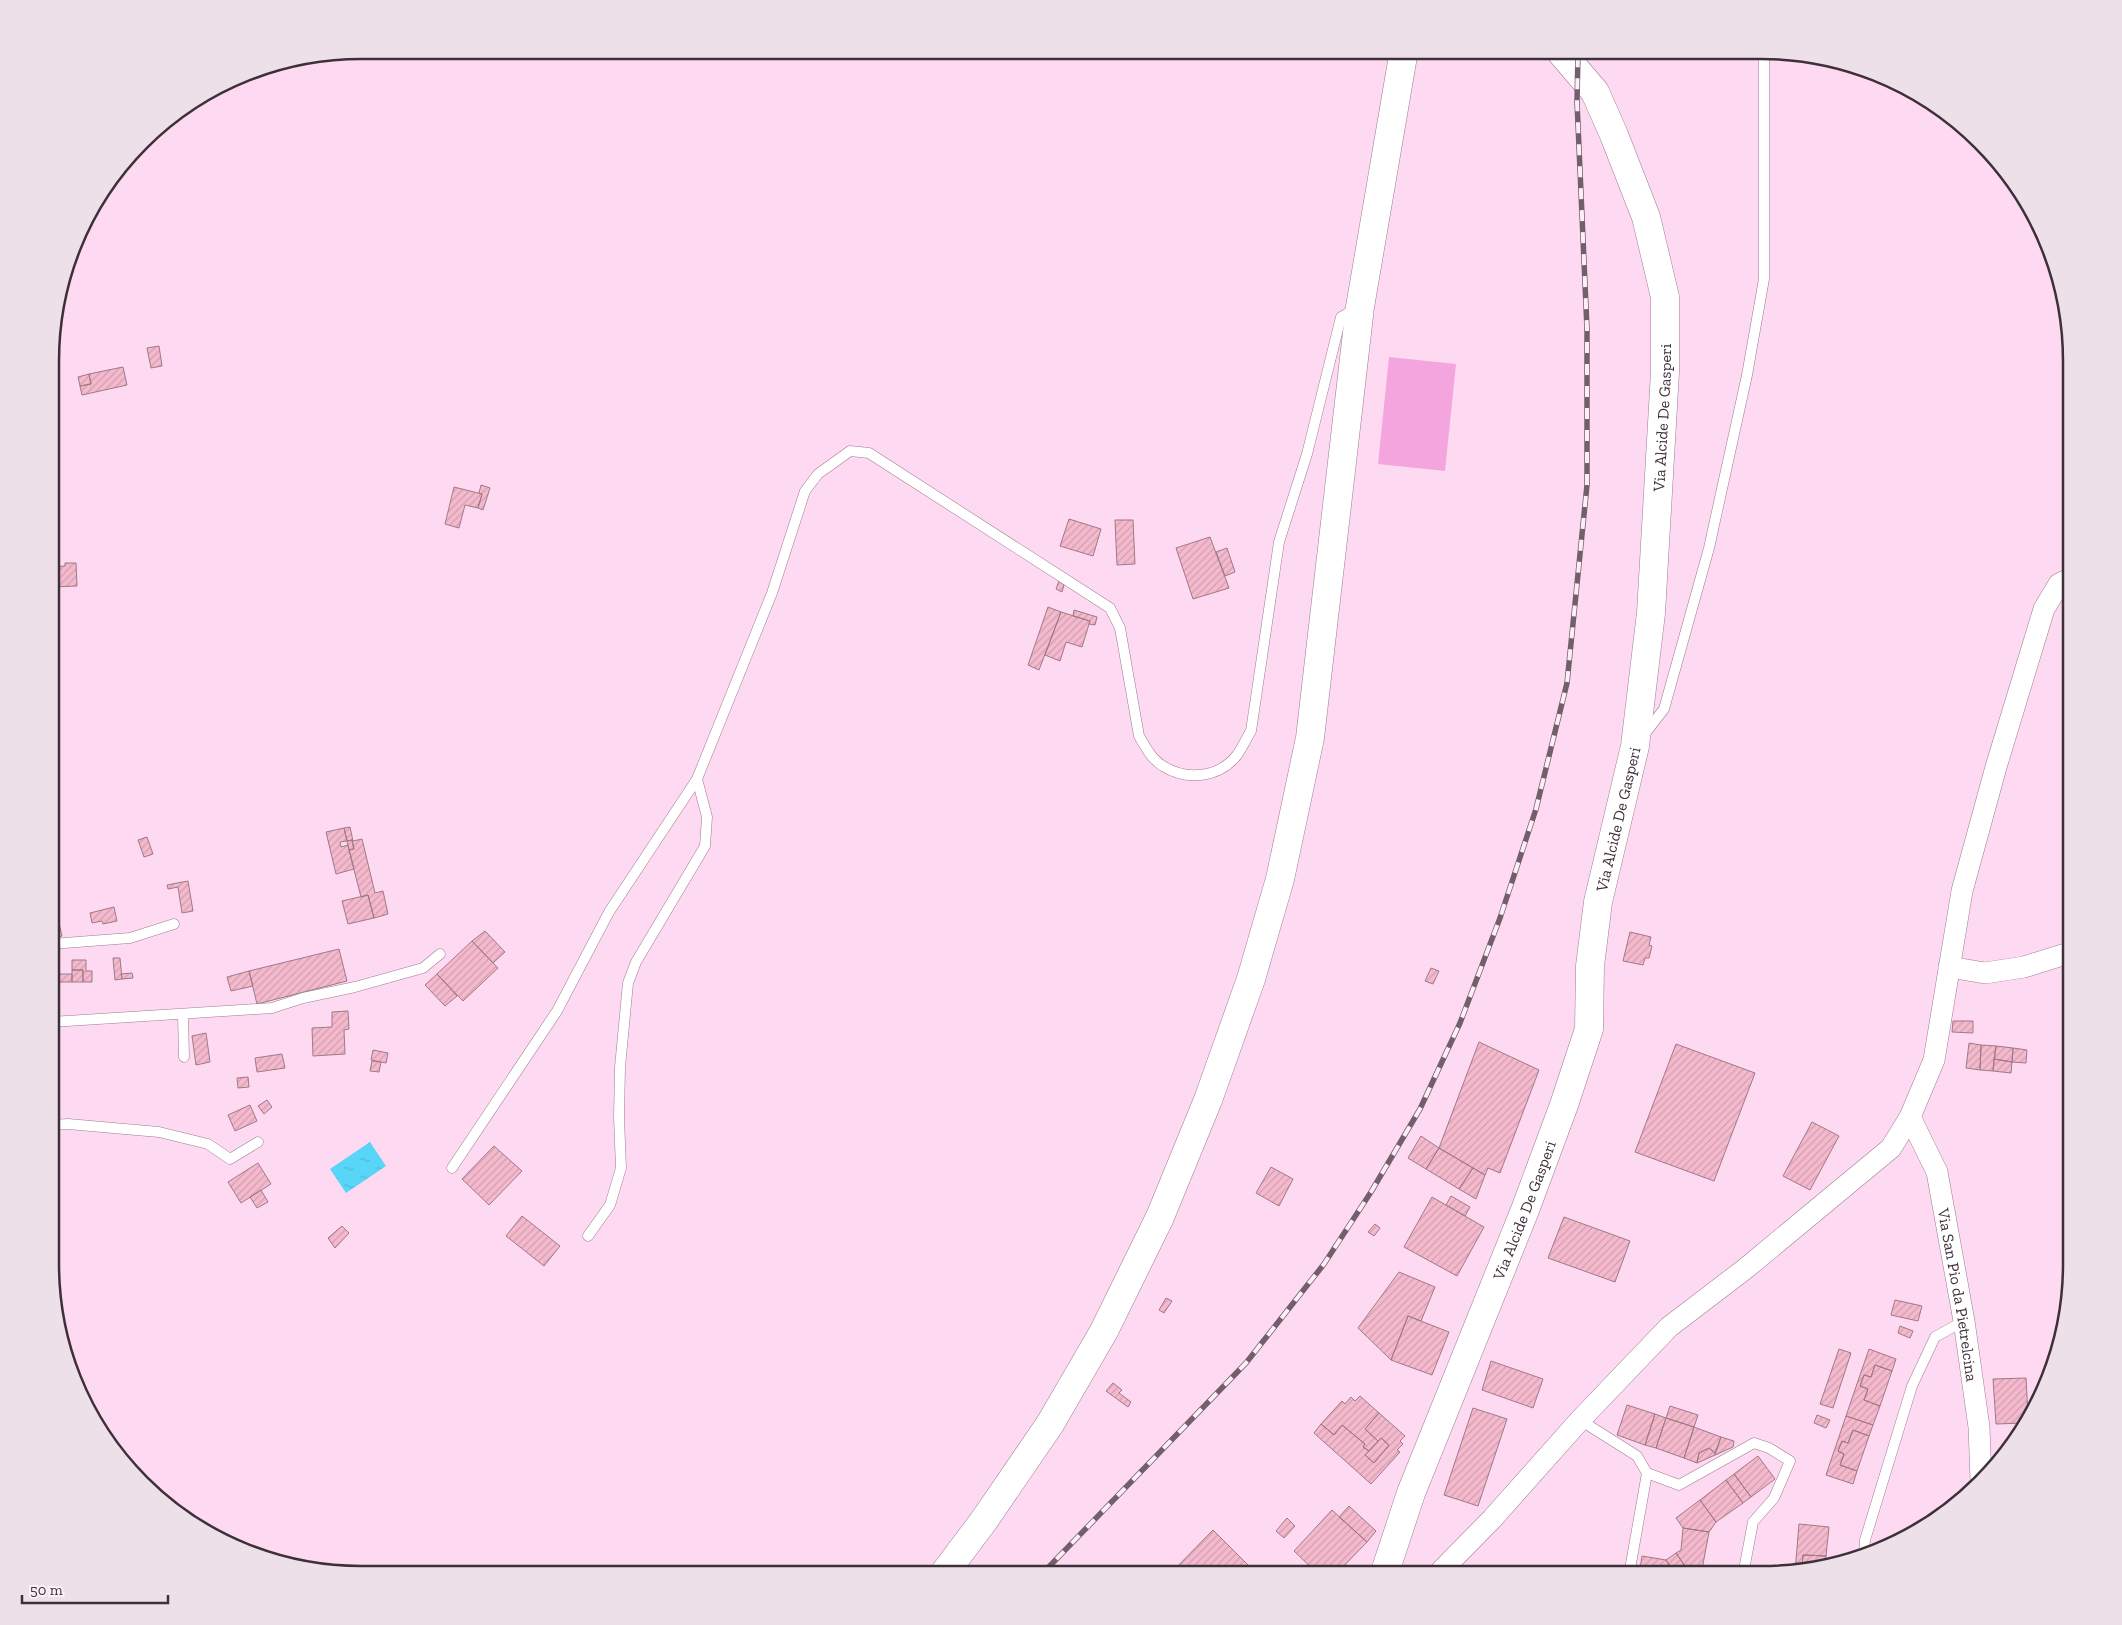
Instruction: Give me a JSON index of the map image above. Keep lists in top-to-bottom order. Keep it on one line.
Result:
{"streets":{"main road":["Via Alcide De Gasperi"],"street":["Via San Pio da Pietrelcina"]},"scale_bar":"50 m"}
